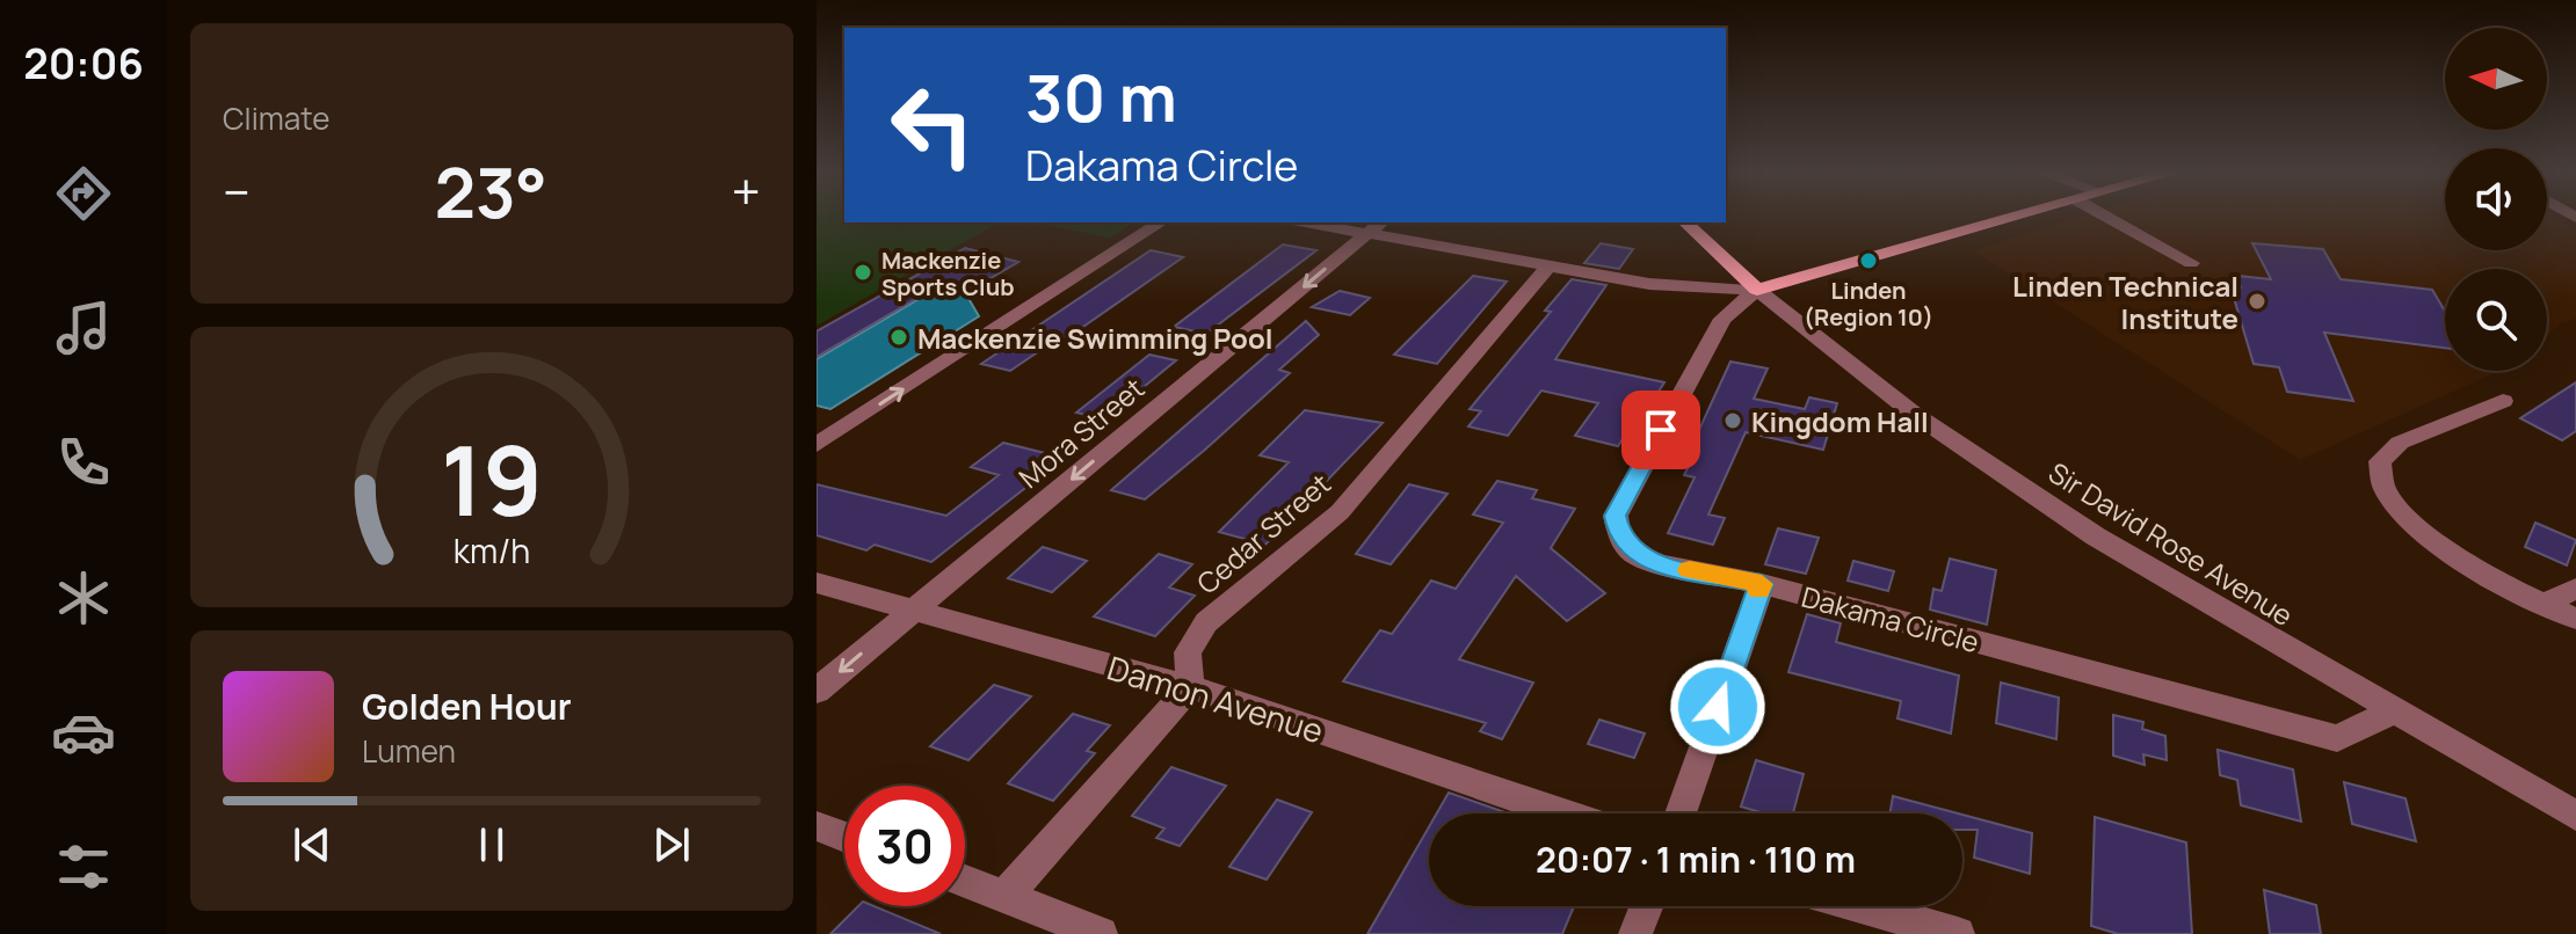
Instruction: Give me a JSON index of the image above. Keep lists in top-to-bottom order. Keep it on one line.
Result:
{"streets":{"street":["Mora Street","Cedar Street","Sir David Rose Avenue","Dakama Circle","Damon Avenue"]},"crossings":[["Mora Street","Damon Avenue"],["Cedar Street","Damon Avenue"],["Sir David Rose Avenue","Dakama Circle"]],"places":["Linden (Region 10)","Mackenzie Sports Club","Linden Technical Institute","Mackenzie Swimming Pool","Kingdom Hall"],"north":"left","page":{"tabs":"20:06","tile":"Climate","turn":["30 m","Dakama Circle"],"heat":["−","23°","+"],"song":["Golden Hour","Lumen"],"limit":"30","trip":"20:07 · 1 min · 110 m","gauge":["19","km/h"]}}
